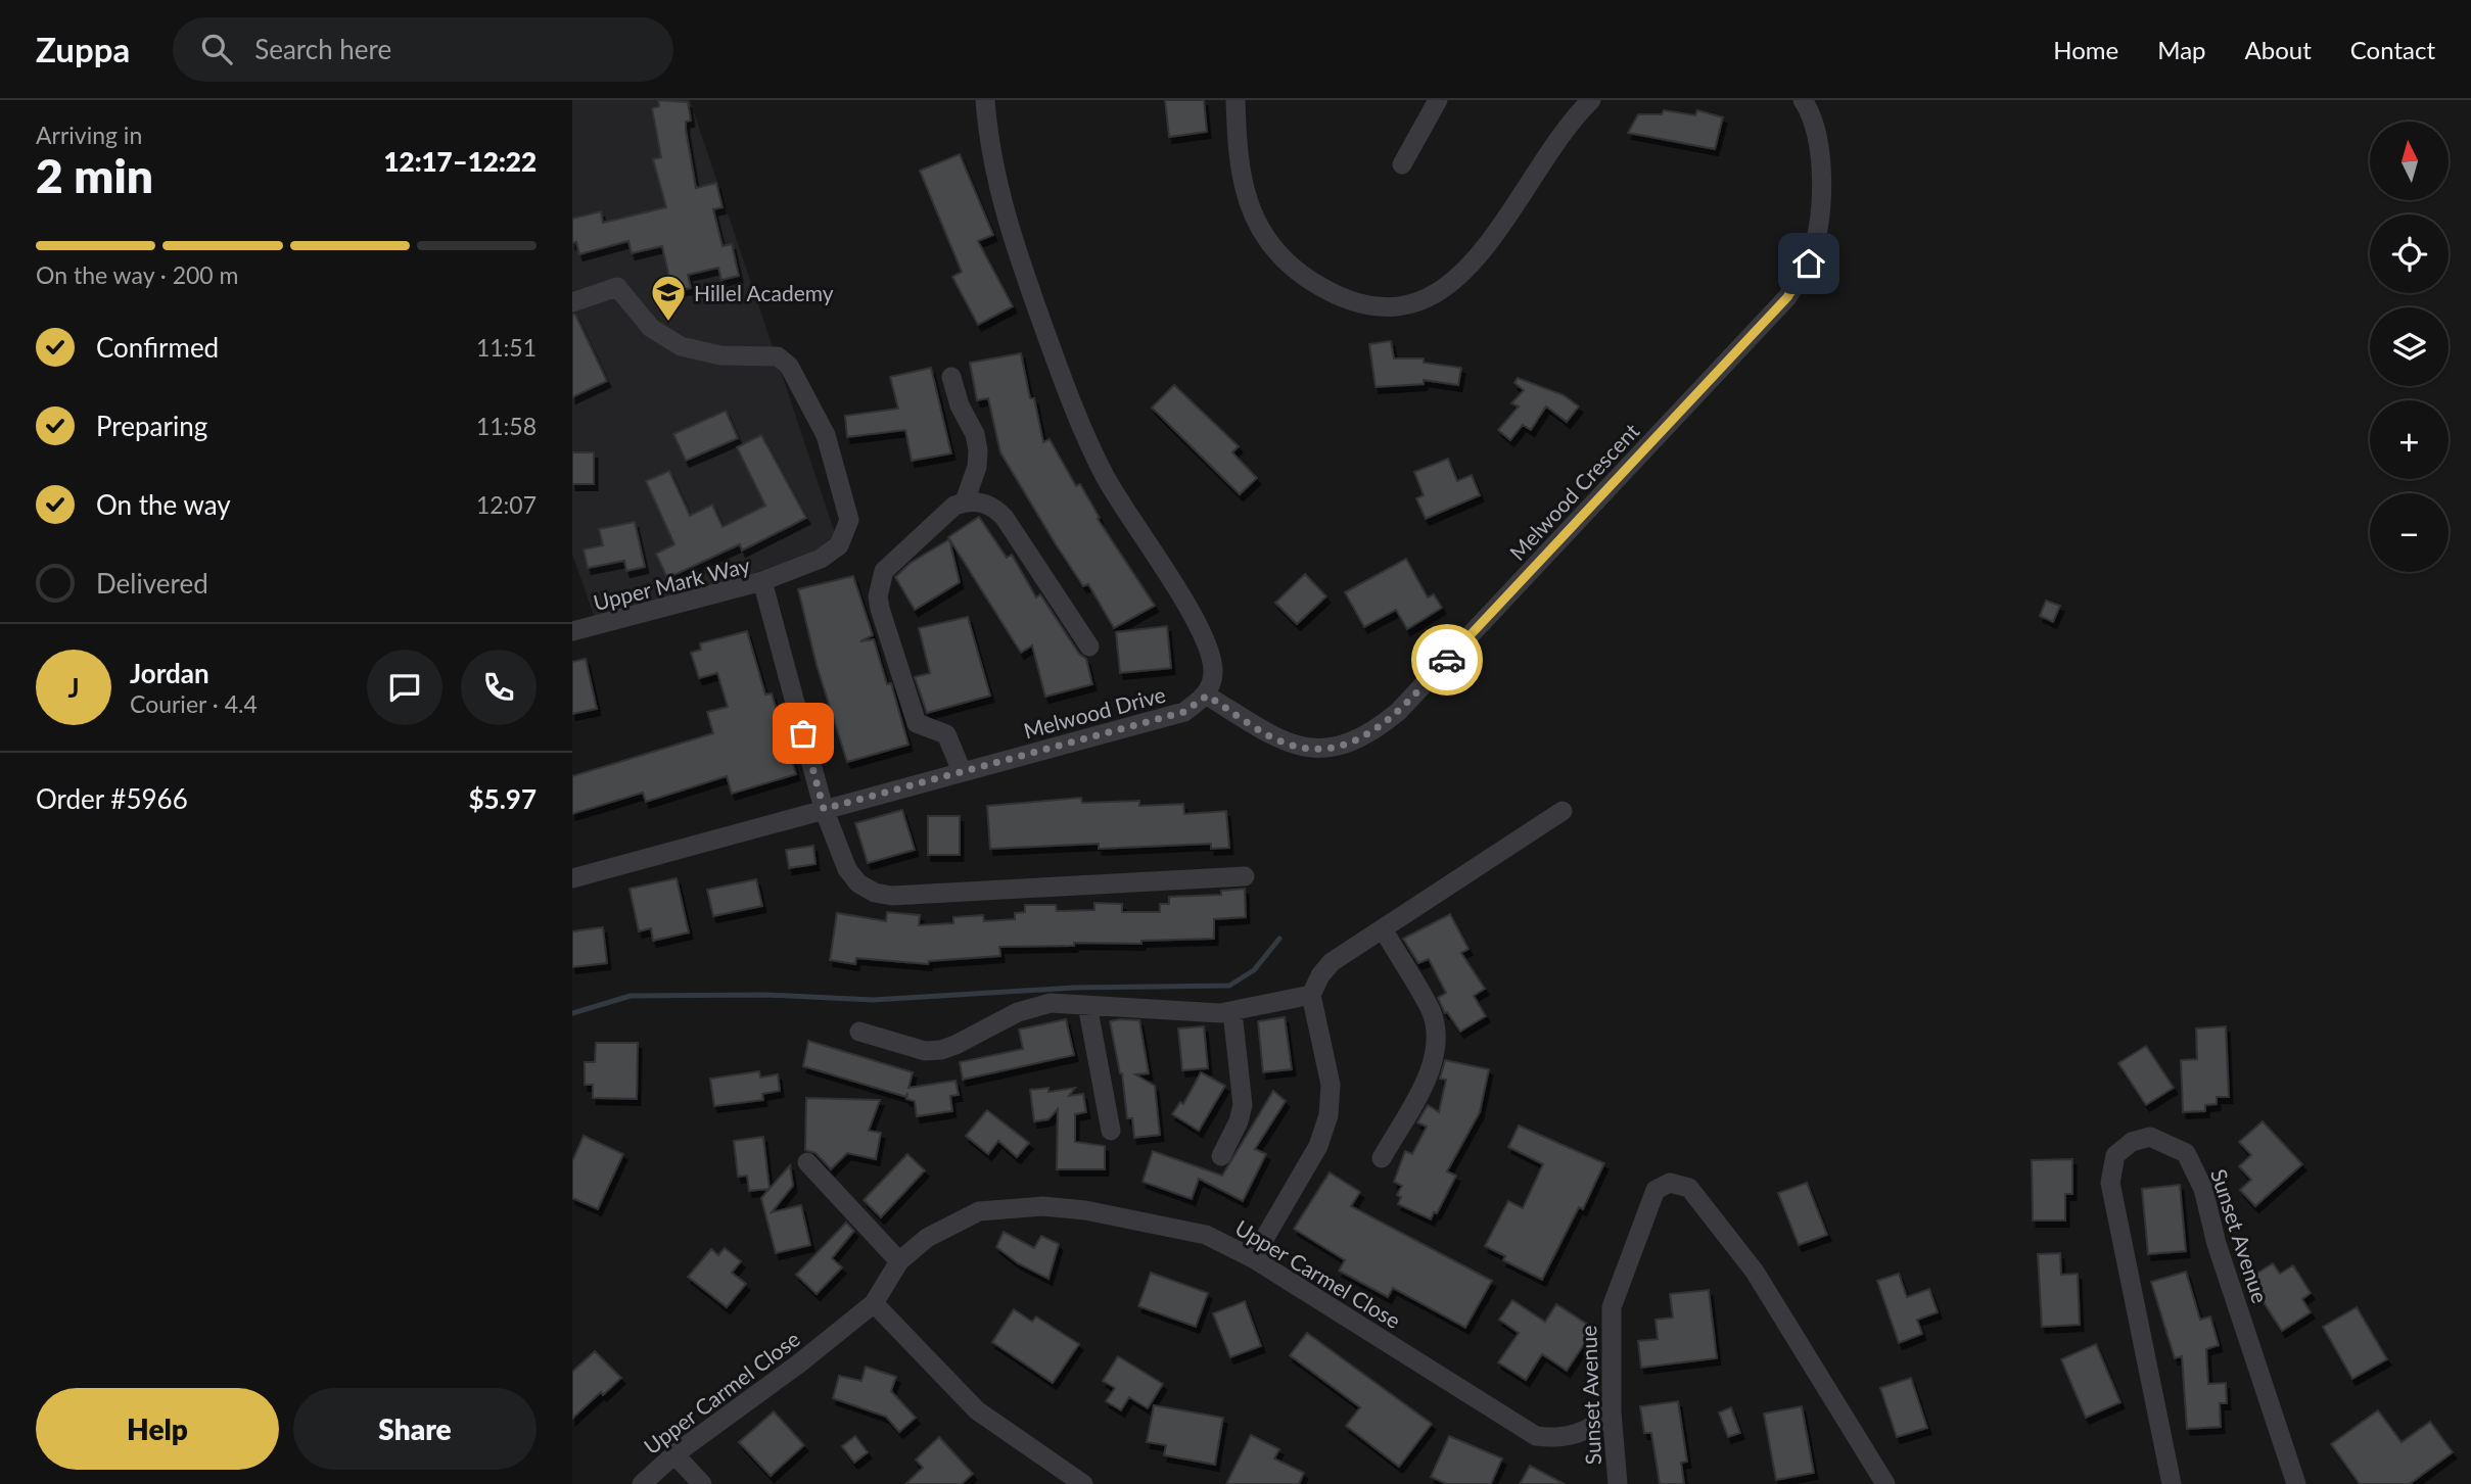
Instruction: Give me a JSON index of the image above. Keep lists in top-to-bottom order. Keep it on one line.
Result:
{"streets":{"street":["Melwood Crescent","Upper Mark Way","Melwood Drive","Sunset Avenue","Upper Carmel Close"]},"crossings":[["Melwood Crescent","Melwood Drive"],["Upper Mark Way","Melwood Drive"],["Sunset Avenue","Upper Carmel Close"]],"places":{"school or university":["Hillel Academy"]},"north":"top","page":{"header":"Zuppa","search":"Search here","nav":["Home","Map","About","Contact"],"heading":["2 min","Arriving in","12:17–12:22"],"panel":["Jordan","Courier · 4.4","Order #5966","$5.97"],"map_buttons":["+","−"],"bar":"On the way · 200 m","list":[["Confirmed","11:51"],["Preparing","11:58"],["On the way","12:07"],"Delivered"],"round":"J","buttons":["Help","Share"]}}
